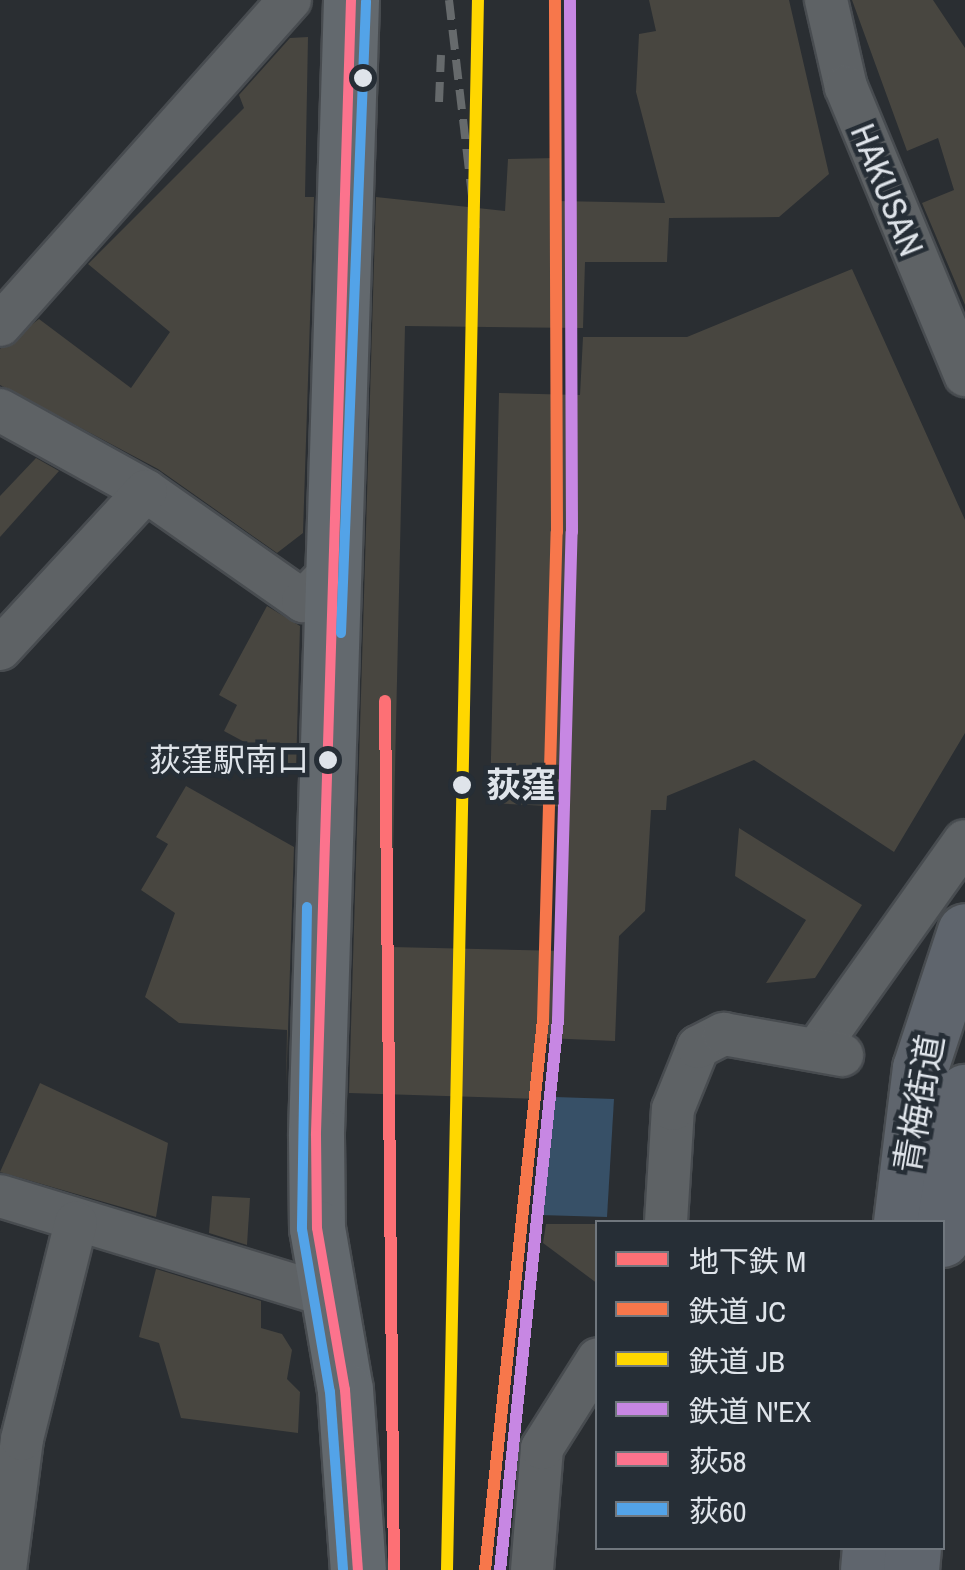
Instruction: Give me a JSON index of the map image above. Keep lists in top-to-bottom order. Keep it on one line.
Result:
{"streets":{"main road":["青梅街道"],"street":["HAKUSAN"]},"places":["荻窪駅南口","荻窪"],"lines":["rail line JC","rail line JB","rail line N'EX","transit line 荻58","transit line 荻60","metro line M"],"legend":["地下鉄 M","鉄道 JC","鉄道 JB","鉄道 N'EX","荻58","荻60"]}
